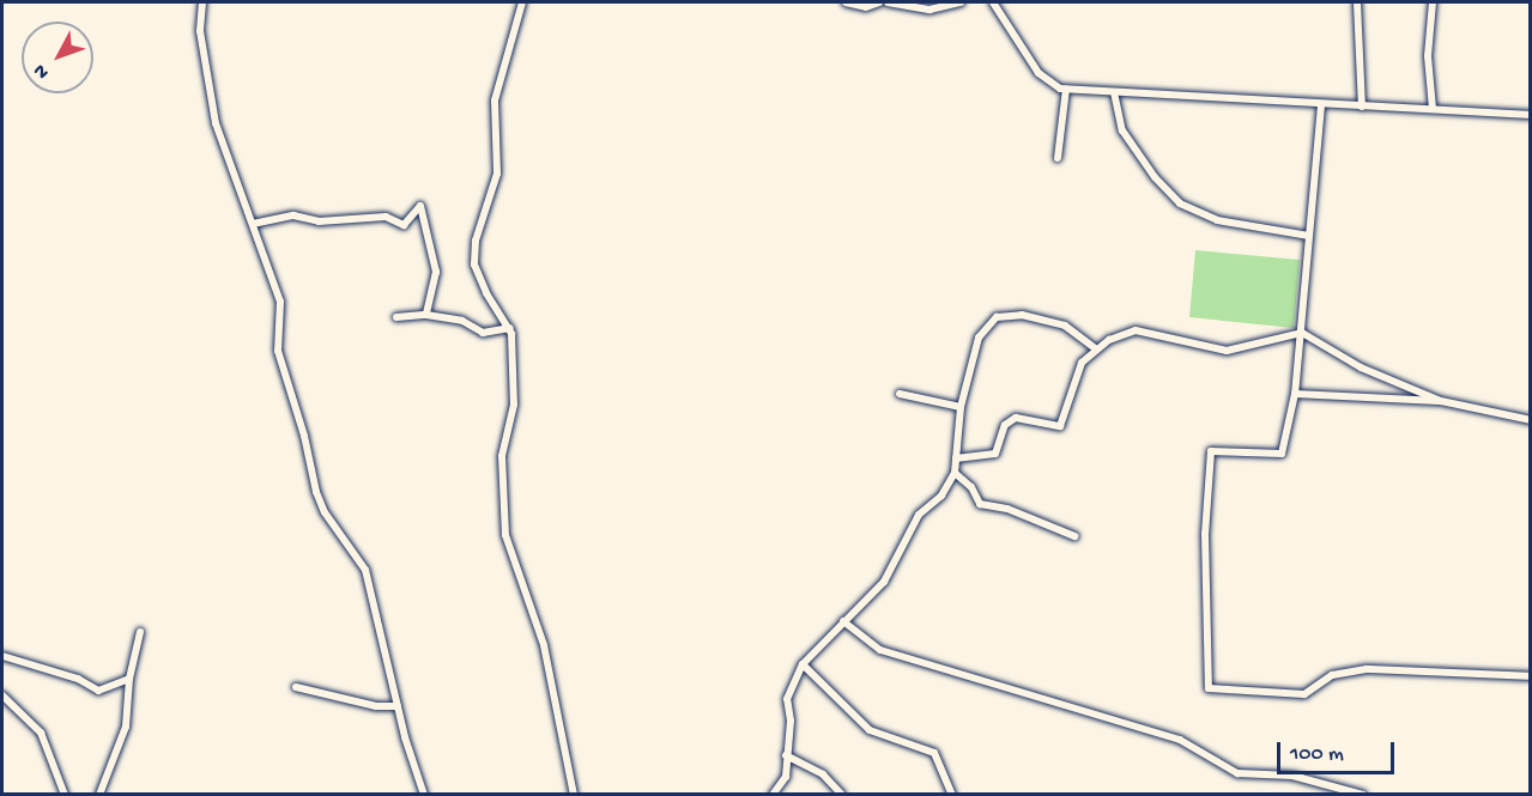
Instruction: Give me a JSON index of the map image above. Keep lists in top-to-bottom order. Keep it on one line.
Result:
{"scale_bar":"100 m","north":"bottom left"}
